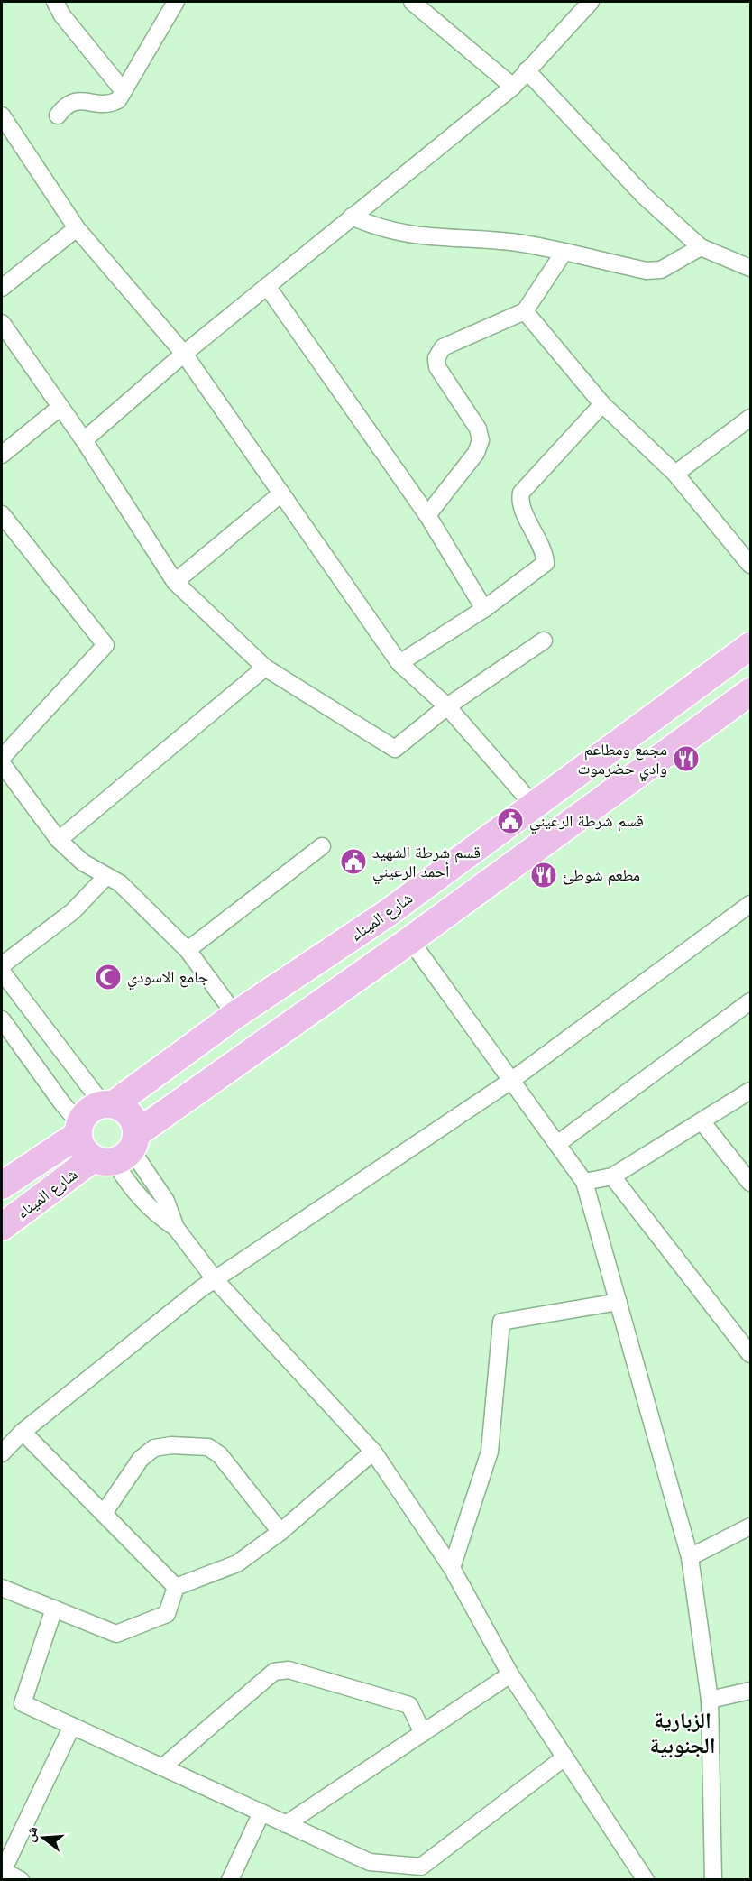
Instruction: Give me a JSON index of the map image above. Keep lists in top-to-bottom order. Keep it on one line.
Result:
{"streets":{"highway":["شارع الميناء"]},"districts":["الزبارية الجنوبية"],"places":{"restaurant":["مجمع ومطاعم وادي حضرموت","مطعم شوطئ"],"public building":["قسم شرطة الرعيني","قسم شرطة الشهيد أحمد الرعيني"],"mosque":["جامع الاسودي"]},"north":"left"}
